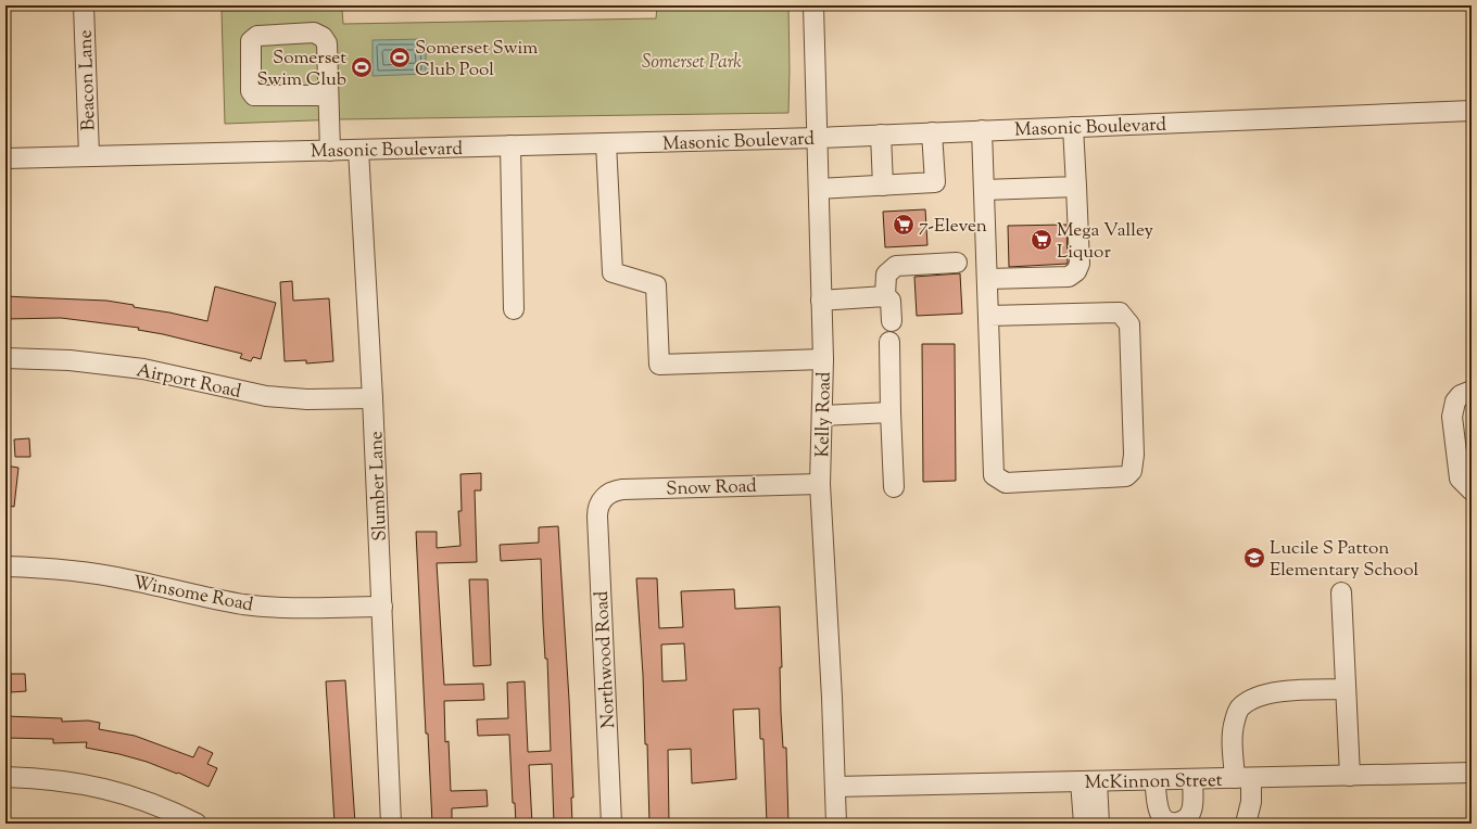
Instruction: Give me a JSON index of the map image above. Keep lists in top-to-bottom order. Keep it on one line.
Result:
{"streets":{"street":["Beacon Lane","Masonic Boulevard","Airport Road","Kelly Road","Slumber Lane","Snow Road","Winsome Road","Northwood Road","McKinnon Street"]},"crossings":[["Beacon Lane","Masonic Boulevard"],["Masonic Boulevard","Kelly Road"],["Masonic Boulevard","Slumber Lane"],["Airport Road","Slumber Lane"],["Kelly Road","Snow Road"],["Kelly Road","McKinnon Street"],["Slumber Lane","Winsome Road"],["Snow Road","Northwood Road"]],"parks":["Somerset Park"],"places":{"sports":["Somerset Swim Club Pool","Somerset Swim Club"],"supermarket":["7-Eleven","Mega Valley Liquor"],"school or university":["Lucile S Patton Elementary School"]}}
